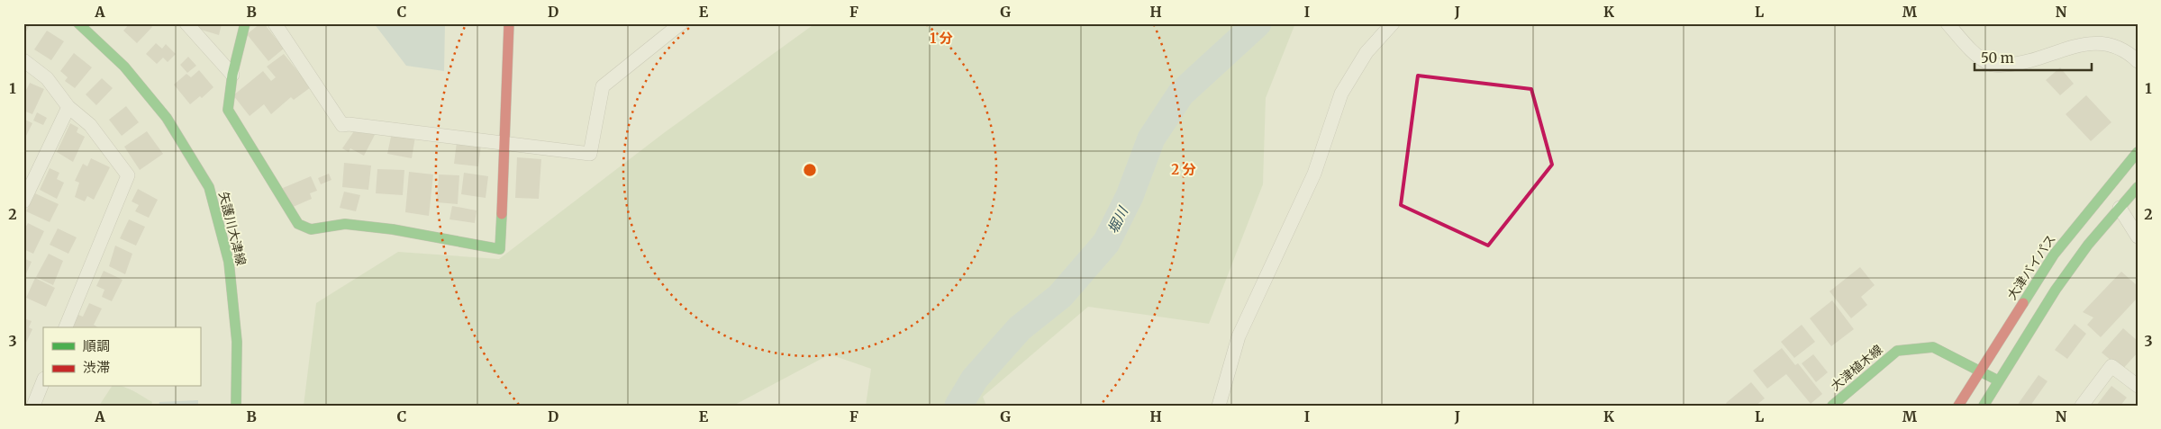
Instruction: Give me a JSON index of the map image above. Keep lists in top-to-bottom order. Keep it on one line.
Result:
{"streets":{"main road":["矢護川大津線","大津バイパス","大津植木線"]},"crossings":[["大津バイパス","大津植木線"]],"water":["堀川"],"legend":["順調","渋滞"],"scale_bar":"50 m","grid":{"columns":["A","B","C","D","E","F","G","H","I","J","K","L","M","N"],"rows":["1","2","3"]},"rings":["1 分","2 分"]}
